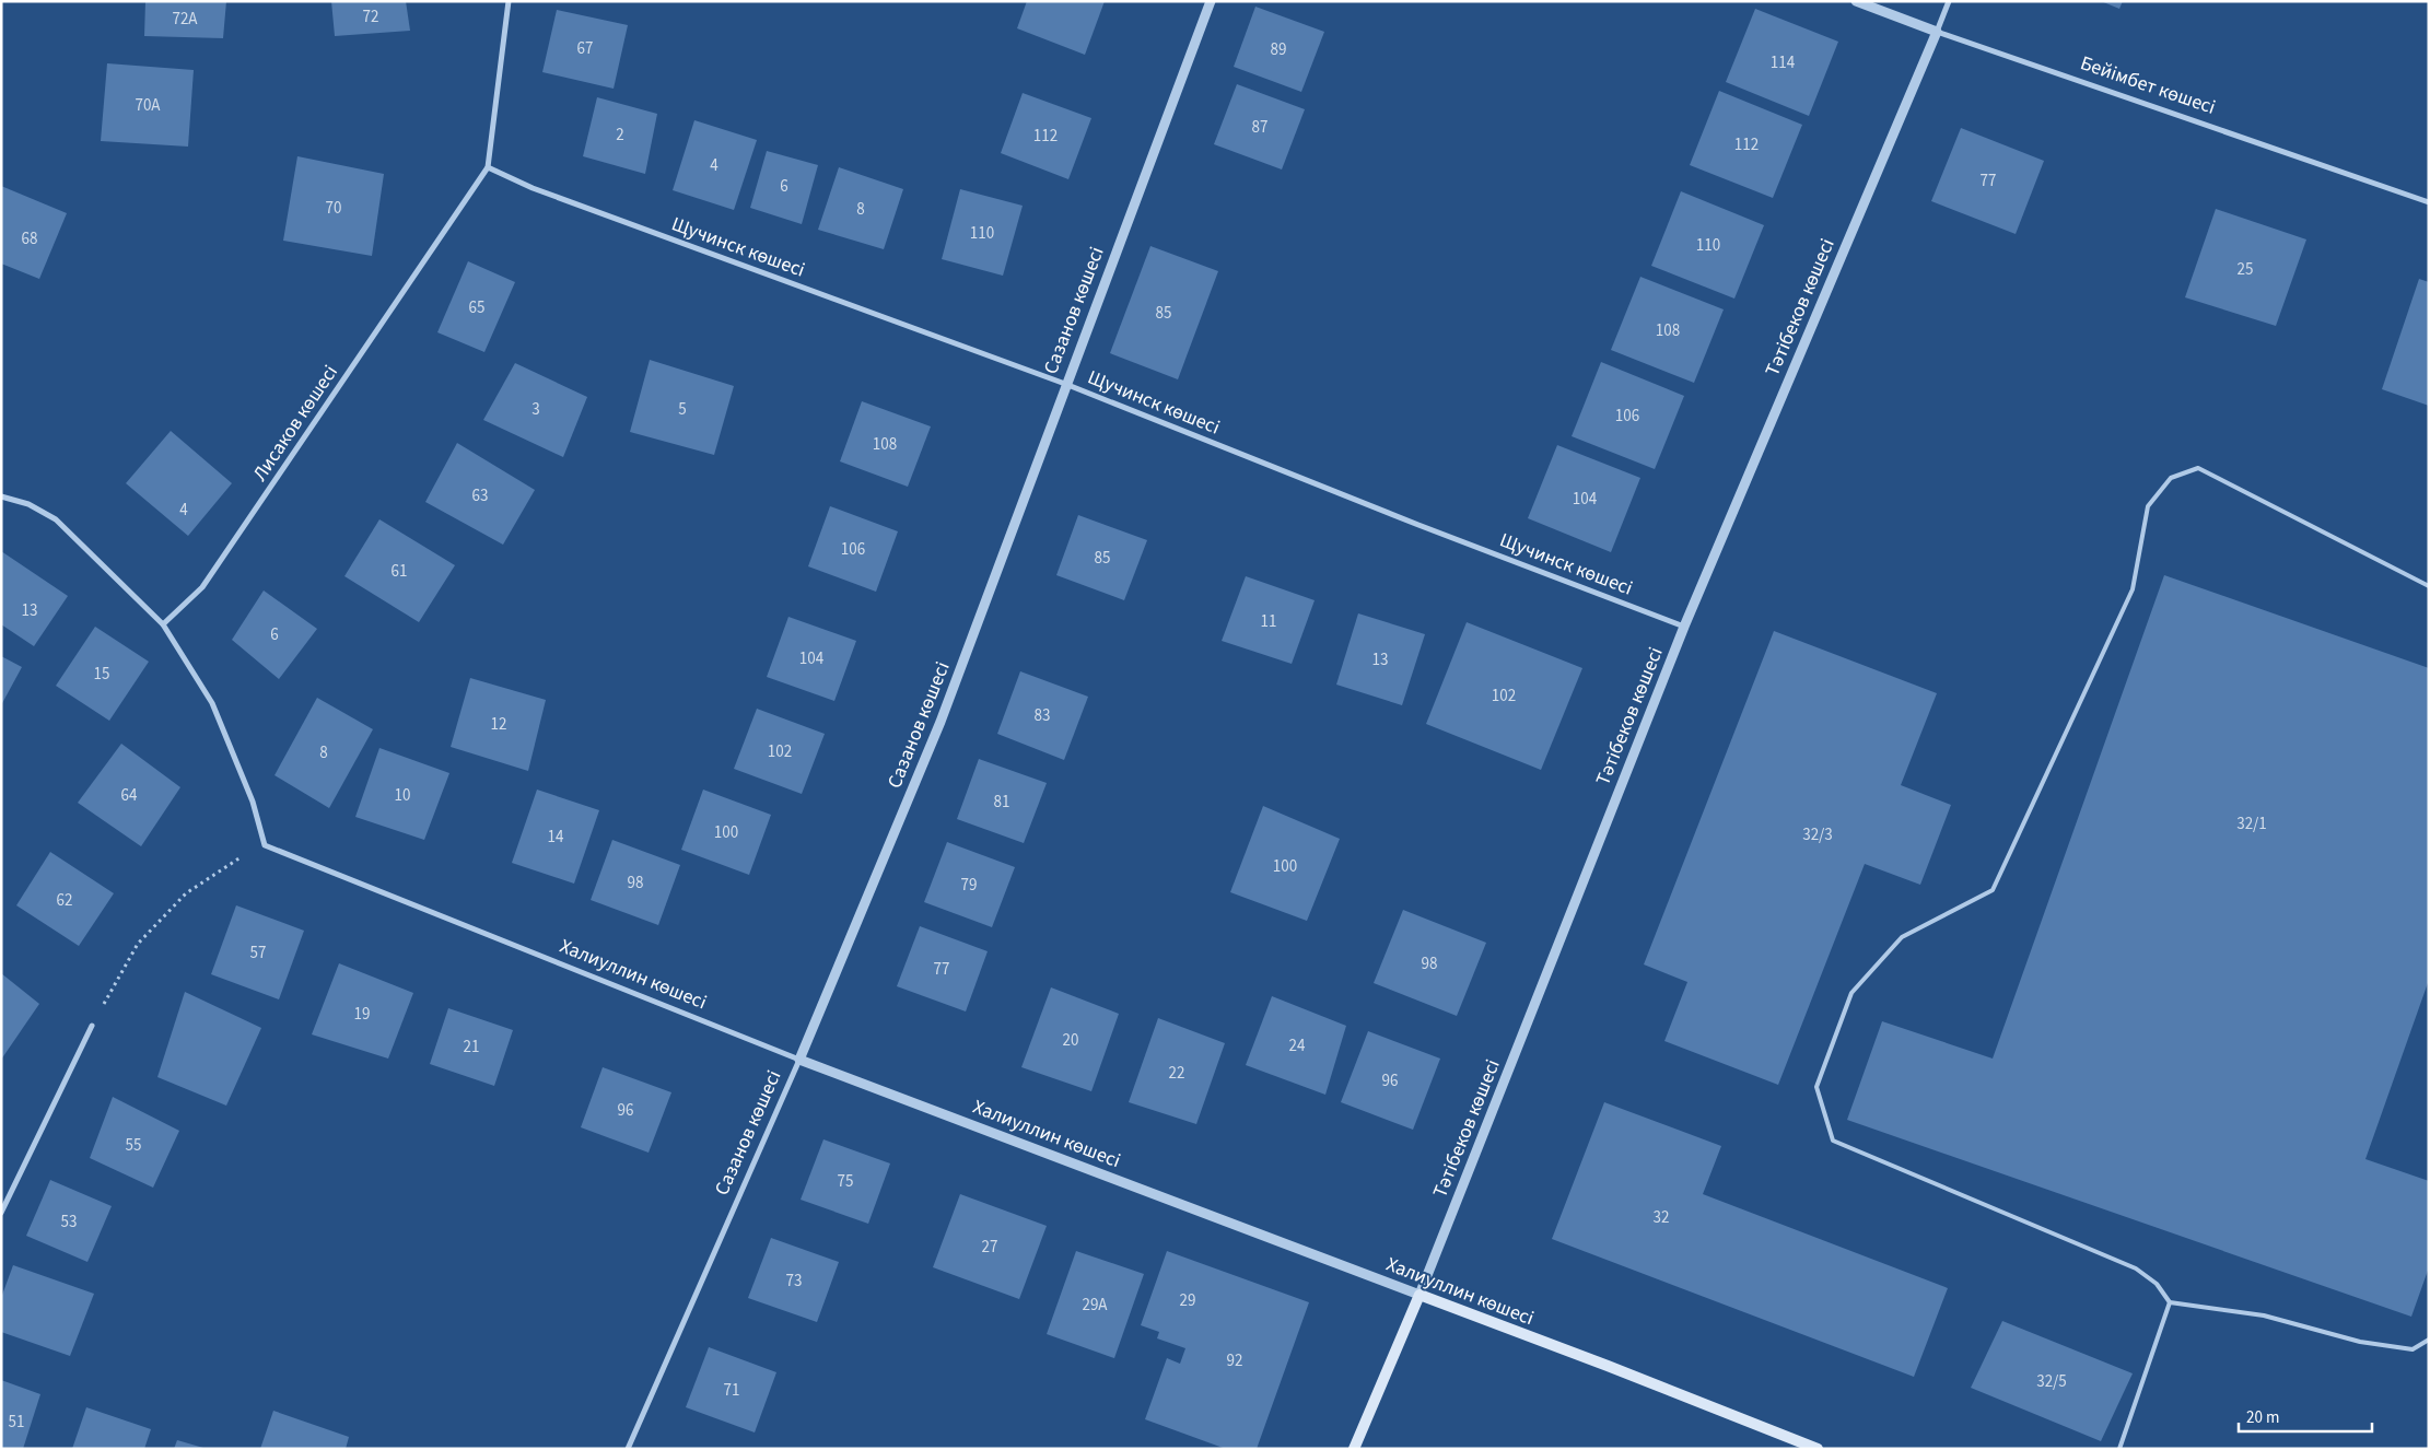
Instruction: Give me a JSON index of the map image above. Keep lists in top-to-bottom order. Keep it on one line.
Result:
{"streets":{"main road":["Тәтібеков көшесі","Халиуллин көшесі"],"street":["Бейімбет көшесі","Щучинск көшесі","Сазанов көшесі","Лисаков көшесі"]},"crossings":[["Бейімбет көшесі","Тәтібеков көшесі"],["Щучинск көшесі","Тәтібеков көшесі"],["Щучинск көшесі","Сазанов көшесі"],["Щучинск көшесі","Лисаков көшесі"],["Тәтібеков көшесі","Халиуллин көшесі"],["Сазанов көшесі","Халиуллин көшесі"]],"house_numbers":["72","72А","67","89","114","70А","87","2","112","112","4","77","6","70","8","110","68","110","25","65","85","108","3","5","106","108","63","104","4","106","85","61","13","11","6","104","13","15","102","83","12","102","8","64","10","81","32/1","100","32/3","14","100","98","79","62","57","98","77","19","20","24","21","22","96","96","55","75","32","53","27","73","29","29А","92","32/5","71","51"],"scale_bar":"20 m"}
